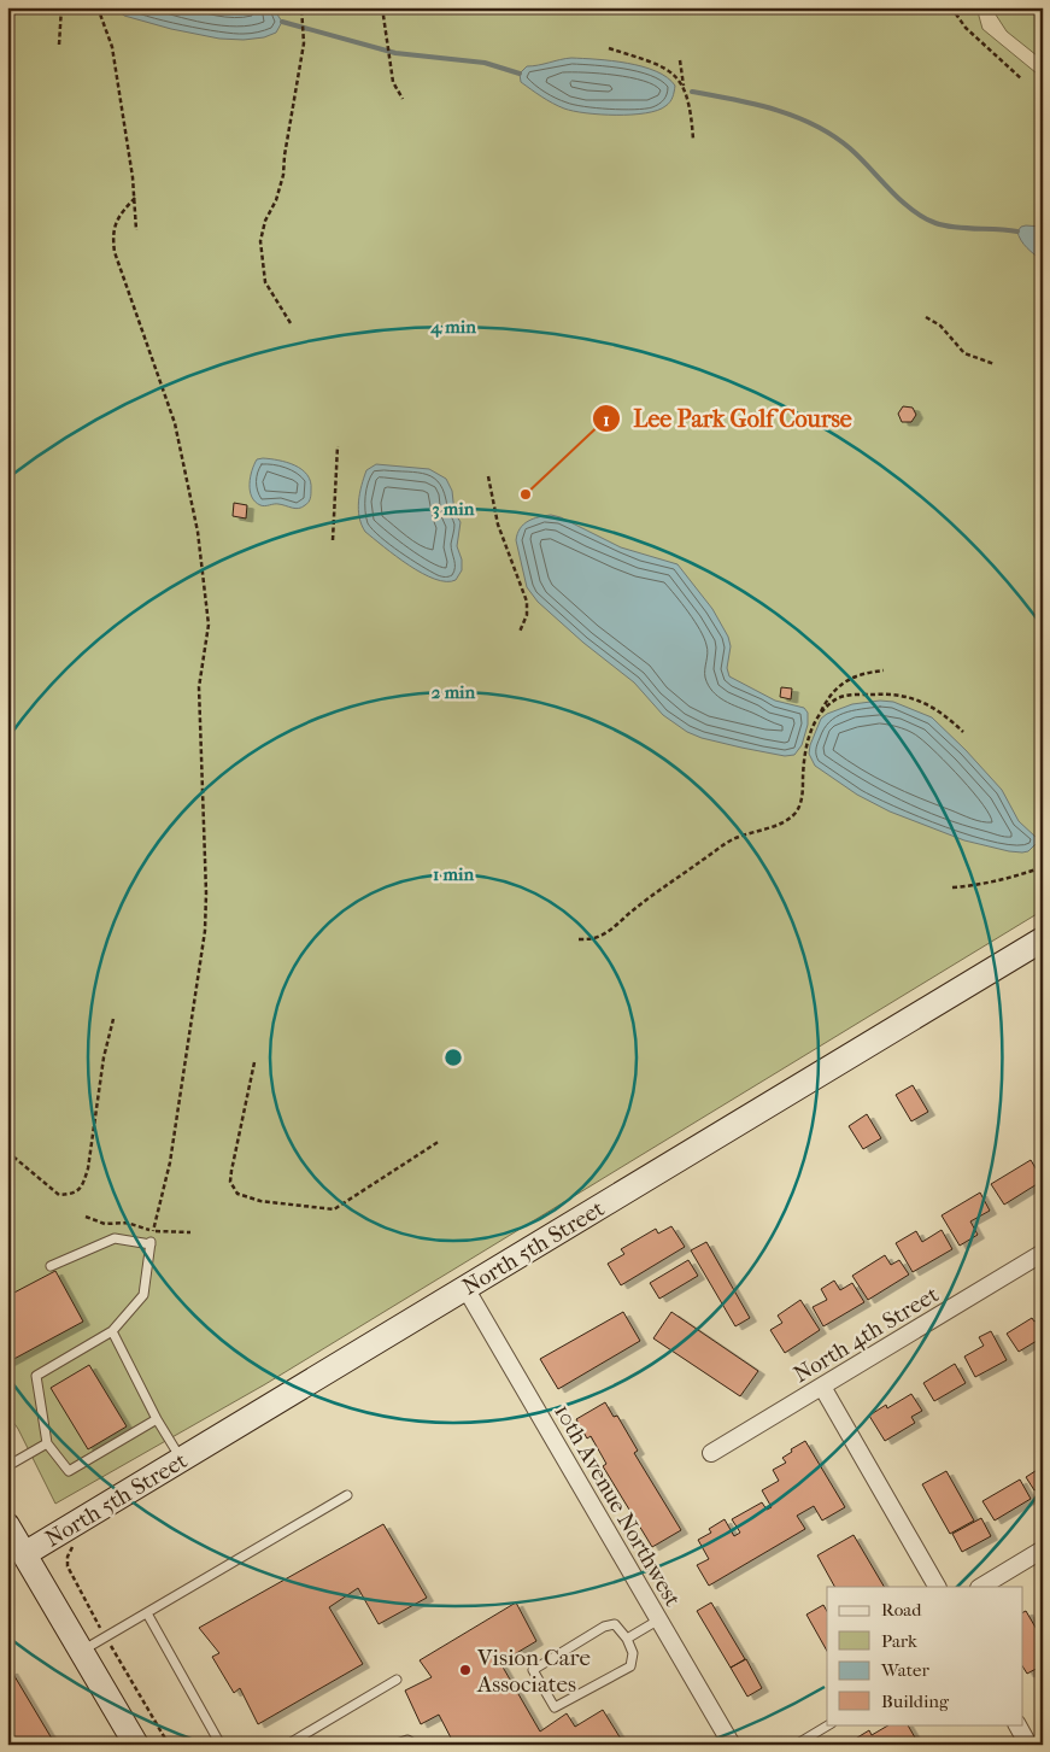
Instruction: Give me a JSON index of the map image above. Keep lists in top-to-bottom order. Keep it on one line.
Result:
{"streets":{"street":["North 5th Street","North 4th Street","10th Avenue Northwest"]},"crossings":[["North 5th Street","10th Avenue Northwest"]],"places":["Lee Park Golf Course","Vision Care Associates"],"legend":["Road","Park","Water","Building"],"rings":["4 min","3 min","2 min","1 min"]}
